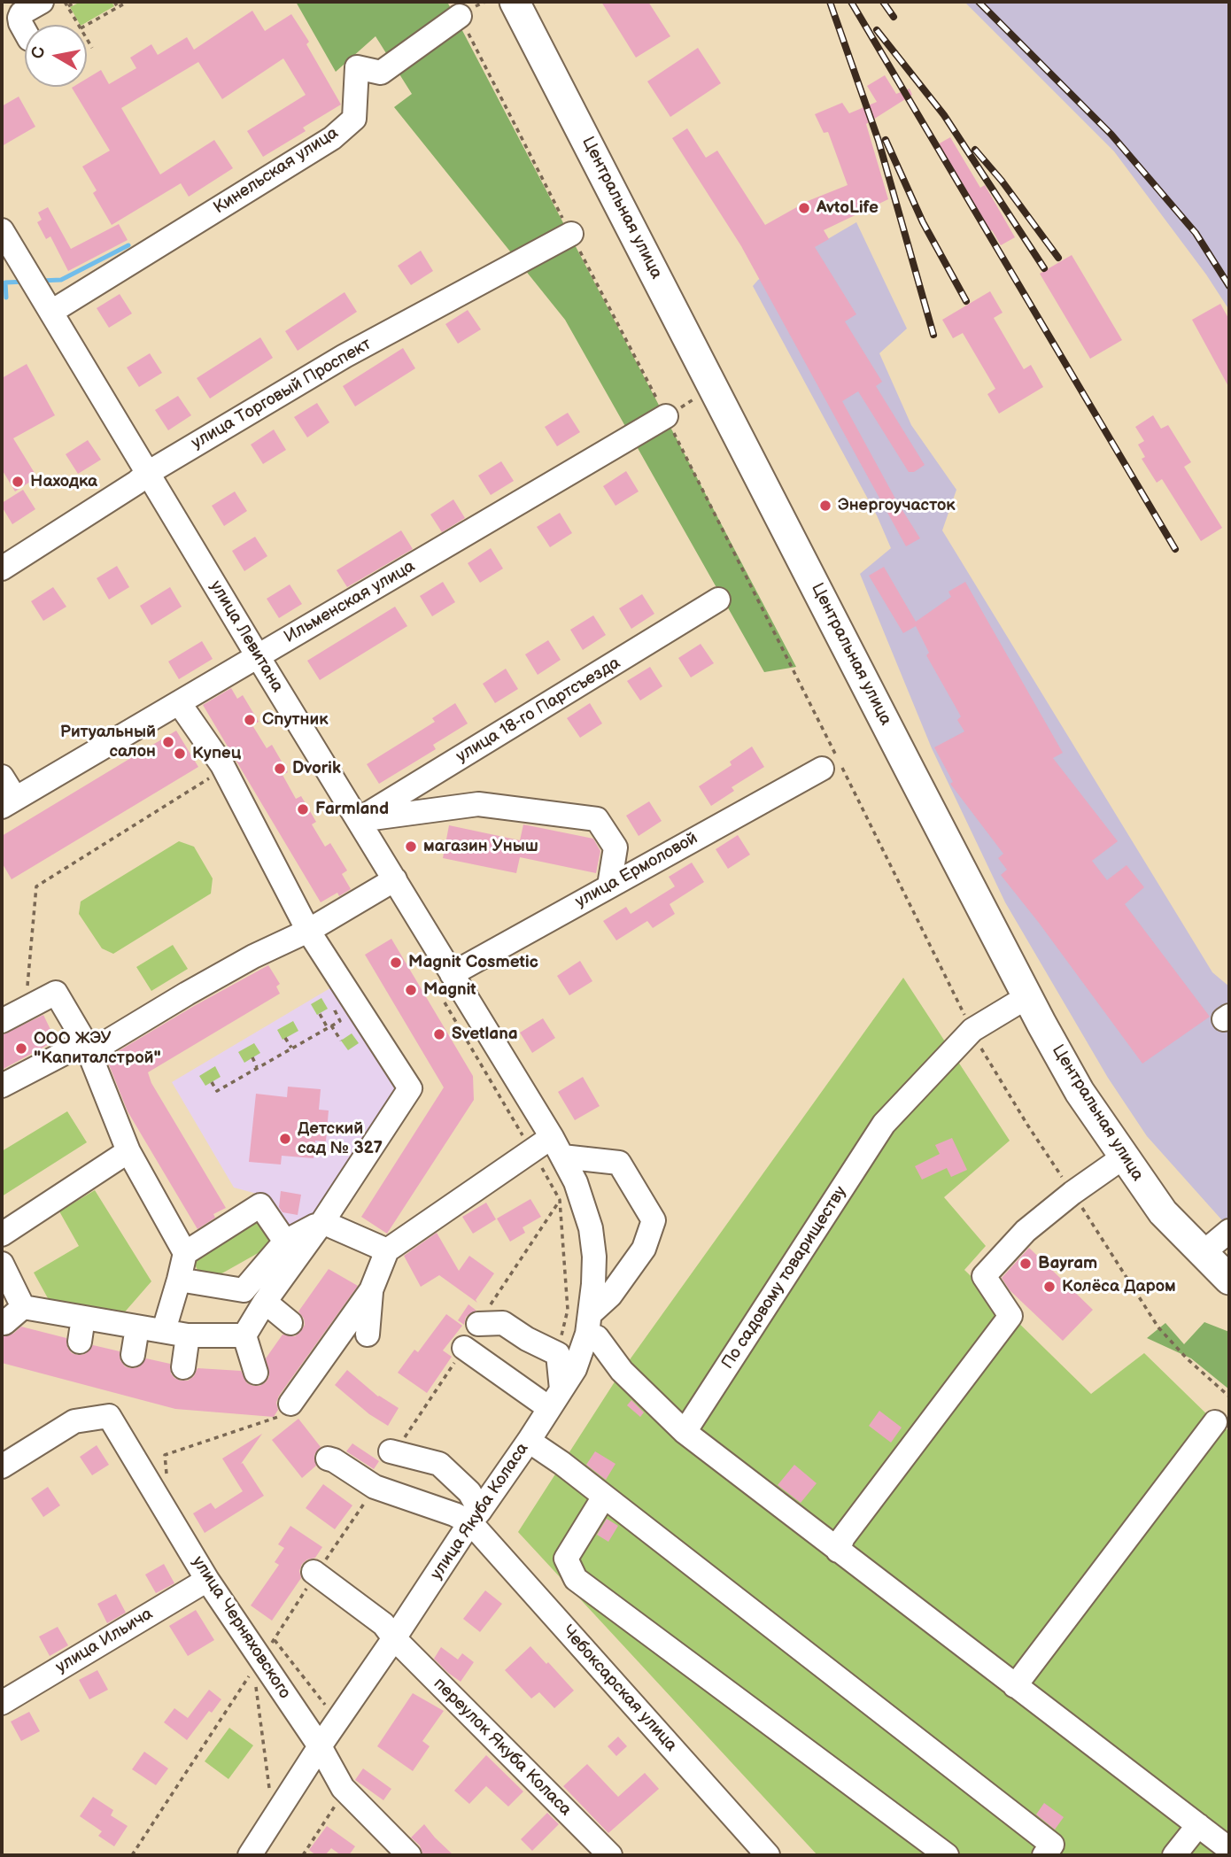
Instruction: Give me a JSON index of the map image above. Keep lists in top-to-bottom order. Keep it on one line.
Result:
{"streets":{"main road":["Центральная улица"],"street":["Кинельская улица","улица Торговый Проспект","Ильменская улица","улица Левитана","улица 18-го Партсъезда","улица Ермоловой","По садовому товариществу","улица Якуба Коласа","улица Черняховского","улица Ильича","Чебоксарская улица","переулок Якуба Коласа"]},"crossings":[["Кинельская улица","улица Левитана"],["Центральная улица","По садовому товариществу"],["улица Торговый Проспект","улица Левитана"],["Ильменская улица","улица Левитана"],["улица Левитана","улица 18-го Партсъезда"],["улица Левитана","улица Ермоловой"],["улица Левитана","улица Якуба Коласа"],["улица Якуба Коласа","улица Черняховского"],["улица Якуба Коласа","Чебоксарская улица"],["улица Якуба Коласа","переулок Якуба Коласа"],["улица Черняховского","улица Ильича"]],"places":["AvtoLife","Находка","Энергоучасток","Спутник","Ритуальный салон","Купец","Dvorik","Farmland","магазин Уныш","Magnit Cosmetic","Magnit","Svetlana","ООО ЖЭУ \"Капиталстрой\"","Детский сад № 327","Bayram","Колёса Даром"],"north":"left"}
